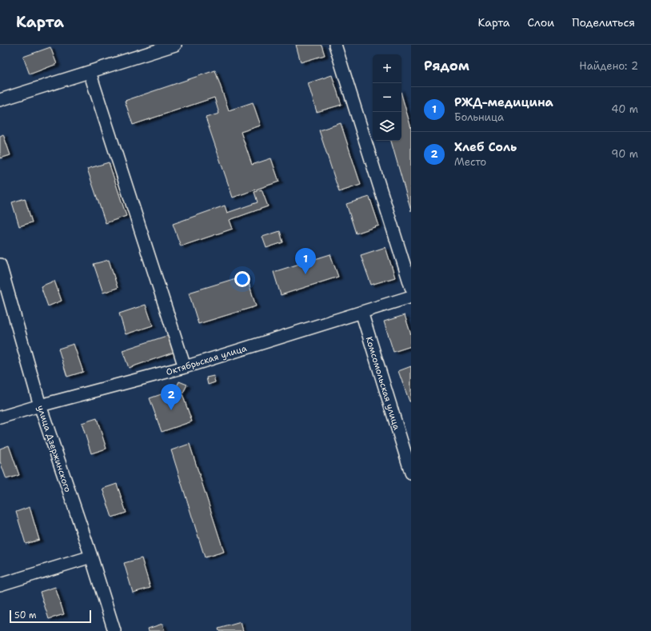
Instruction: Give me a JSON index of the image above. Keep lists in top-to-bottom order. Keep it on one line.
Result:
{"streets":{"street":["Октябрьская улица","Комсомольская улица","улица Дзержинского"]},"crossings":[["Октябрьская улица","Комсомольская улица"],["Октябрьская улица","улица Дзержинского"]],"scale_bar":"50 m","page":{"header":"Карта","nav":["Карта","Слои","Поделиться"],"heading":["Рядом","Найдено: 2"],"map_buttons":["+","−"],"list":[{"mark":"1","name":"РЖД-медицина","note":"Больница","value":"40 m"},{"mark":"2","name":"Хлеб Соль","note":"Место","value":"90 m"}],"pins":["1","2"],"scale":"50 m"}}
